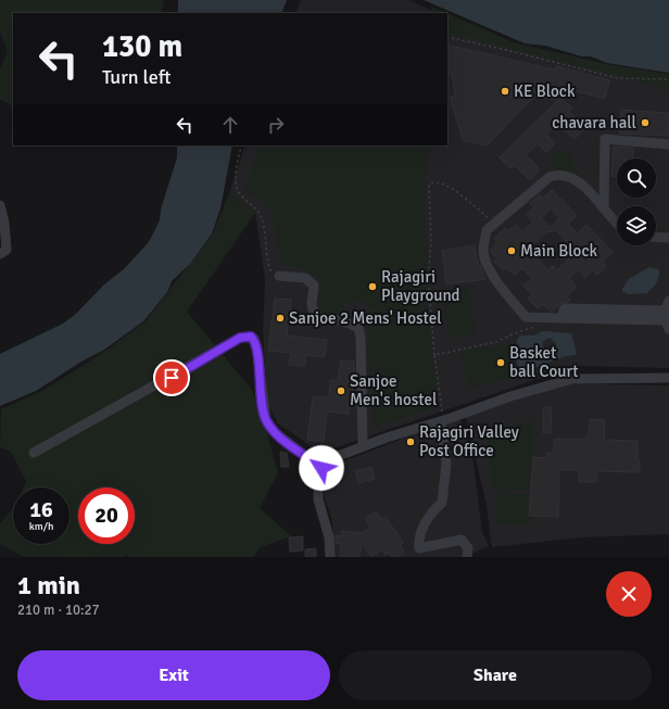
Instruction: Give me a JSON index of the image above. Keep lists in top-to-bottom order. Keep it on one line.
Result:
{"places":["KE Block","chavara hall","Main Block","Rajagiri Playground","Sanjoe 2 Mens' Hostel","Basket ball Court","Sanjoe Men's hostel","Rajagiri Valley Post Office"],"page":{"turn":["130 m","Turn left"],"speed":"16 km/h","limit":"20","heading":["1 min","210 m · 10:27"],"buttons":["Exit","Share"]}}
